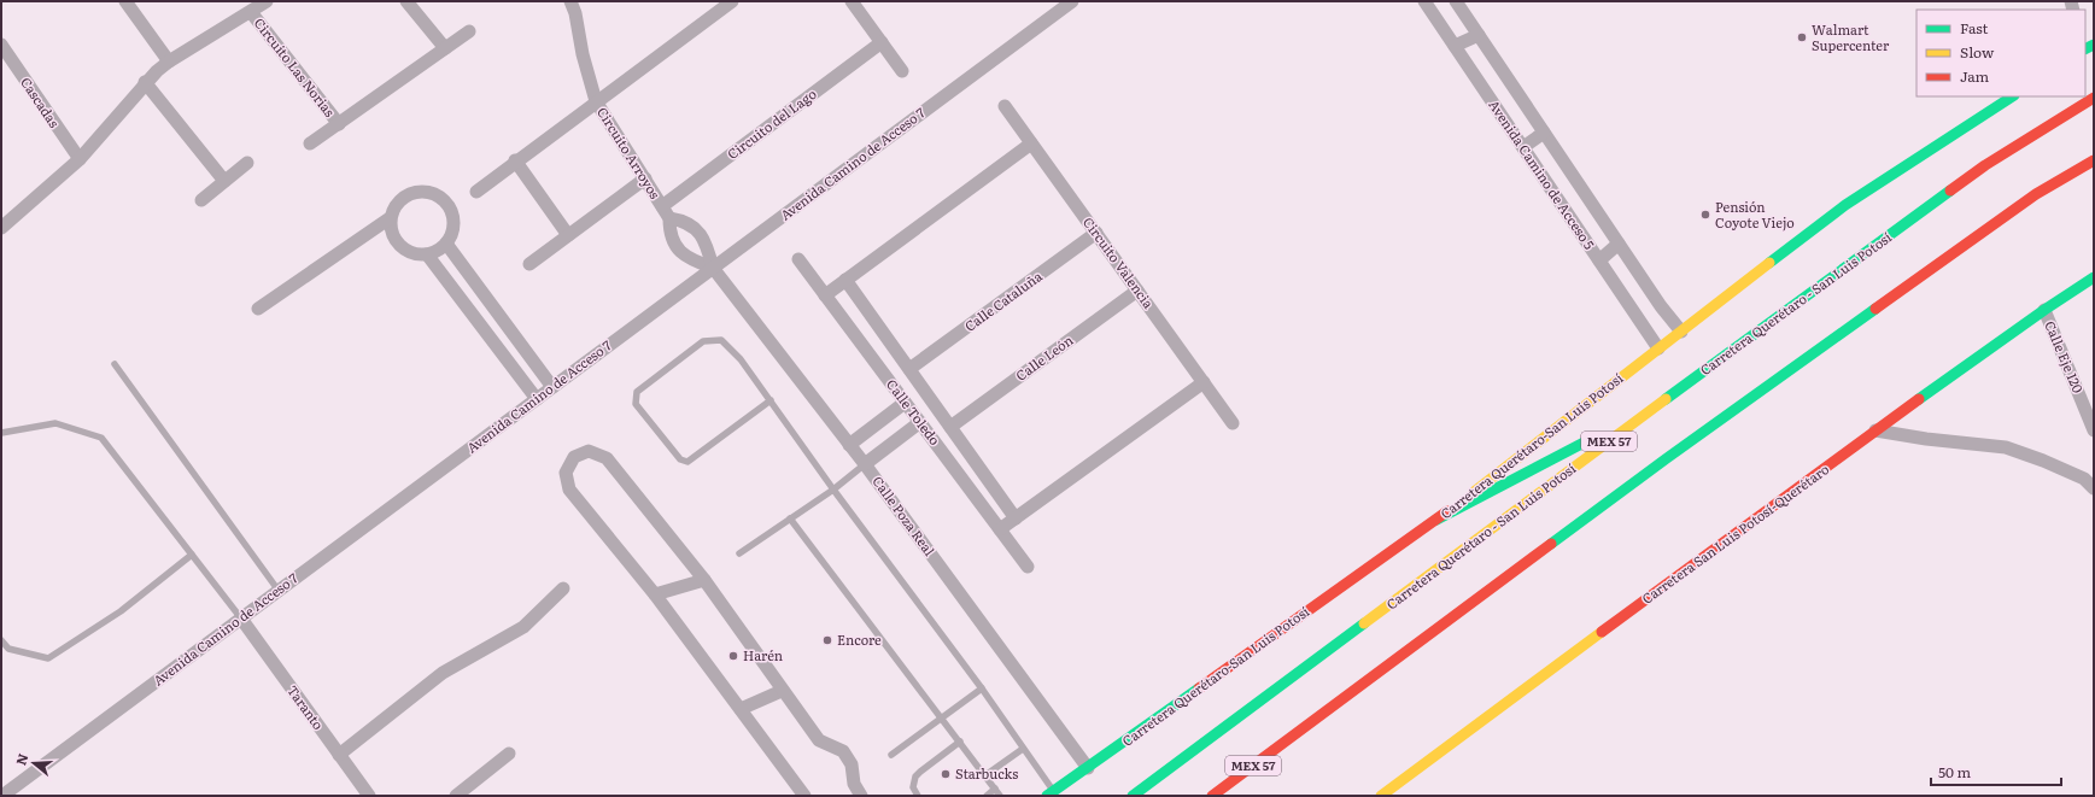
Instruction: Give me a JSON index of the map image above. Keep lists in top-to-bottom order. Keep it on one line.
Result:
{"streets":{"main road":["Carretera Querétaro - San Luis Potosí","MEX 57","Carretera Querétaro-San Luis Potosí","Carretera San Luis Potosí-Querétaro"],"street":["Circuito Las Norias","Cascadas","Circuito del Lago","Circuito Arroyos","Avenida Camino de Acceso 7","Avenida Camino de Acceso 5","Circuito Valencia","Calle Cataluña","Calle Eje 120","Calle León","Calle Toledo","Calle Poza Real","Taranto"]},"crossings":[["Circuito del Lago","Circuito Arroyos"],["Circuito Arroyos","Avenida Camino de Acceso 7"],["Circuito Arroyos","Calle Poza Real"],["Avenida Camino de Acceso 7","Calle Poza Real"],["Avenida Camino de Acceso 7","Taranto"],["Avenida Camino de Acceso 5","Carretera Querétaro-San Luis Potosí"],["Circuito Valencia","Calle Cataluña"],["Circuito Valencia","Calle León"],["Calle Cataluña","Calle Toledo"],["Calle Eje 120","Carretera San Luis Potosí-Querétaro"],["Calle León","Calle Toledo"],["Carretera Querétaro-San Luis Potosí","Calle Poza Real"]],"places":["Walmart Supercenter","Pensión Coyote Viejo","Encore","Harén","Starbucks"],"legend":["Fast","Slow","Jam"],"scale_bar":"50 m","north":"left"}
